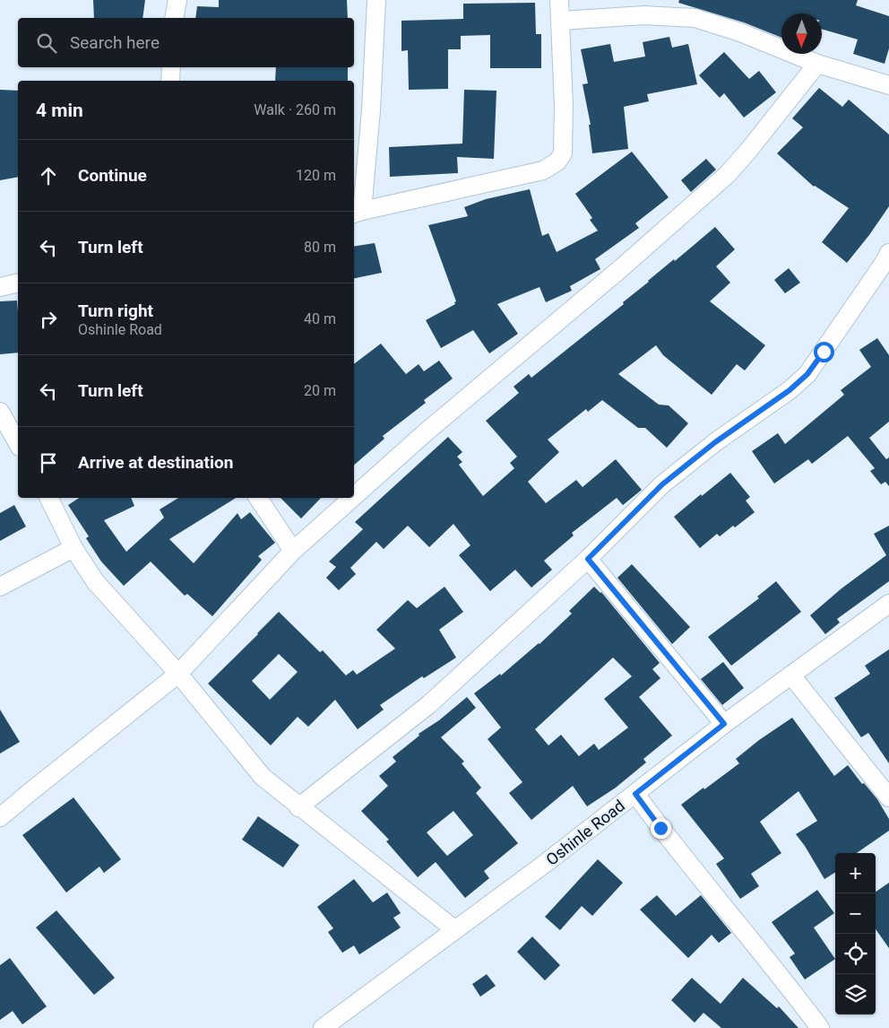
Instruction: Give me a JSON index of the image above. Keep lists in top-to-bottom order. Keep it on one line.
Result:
{"streets":{"street":["Oshinle Road"]},"north":"bottom","page":{"search":"Search here","heading":["4 min","Walk · 260 m"],"list":[["Continue","120 m"],["Turn left","80 m"],["Turn right","Oshinle Road","40 m"],["Turn left","20 m"],"Arrive at destination"],"map_buttons":["+","−"]}}
